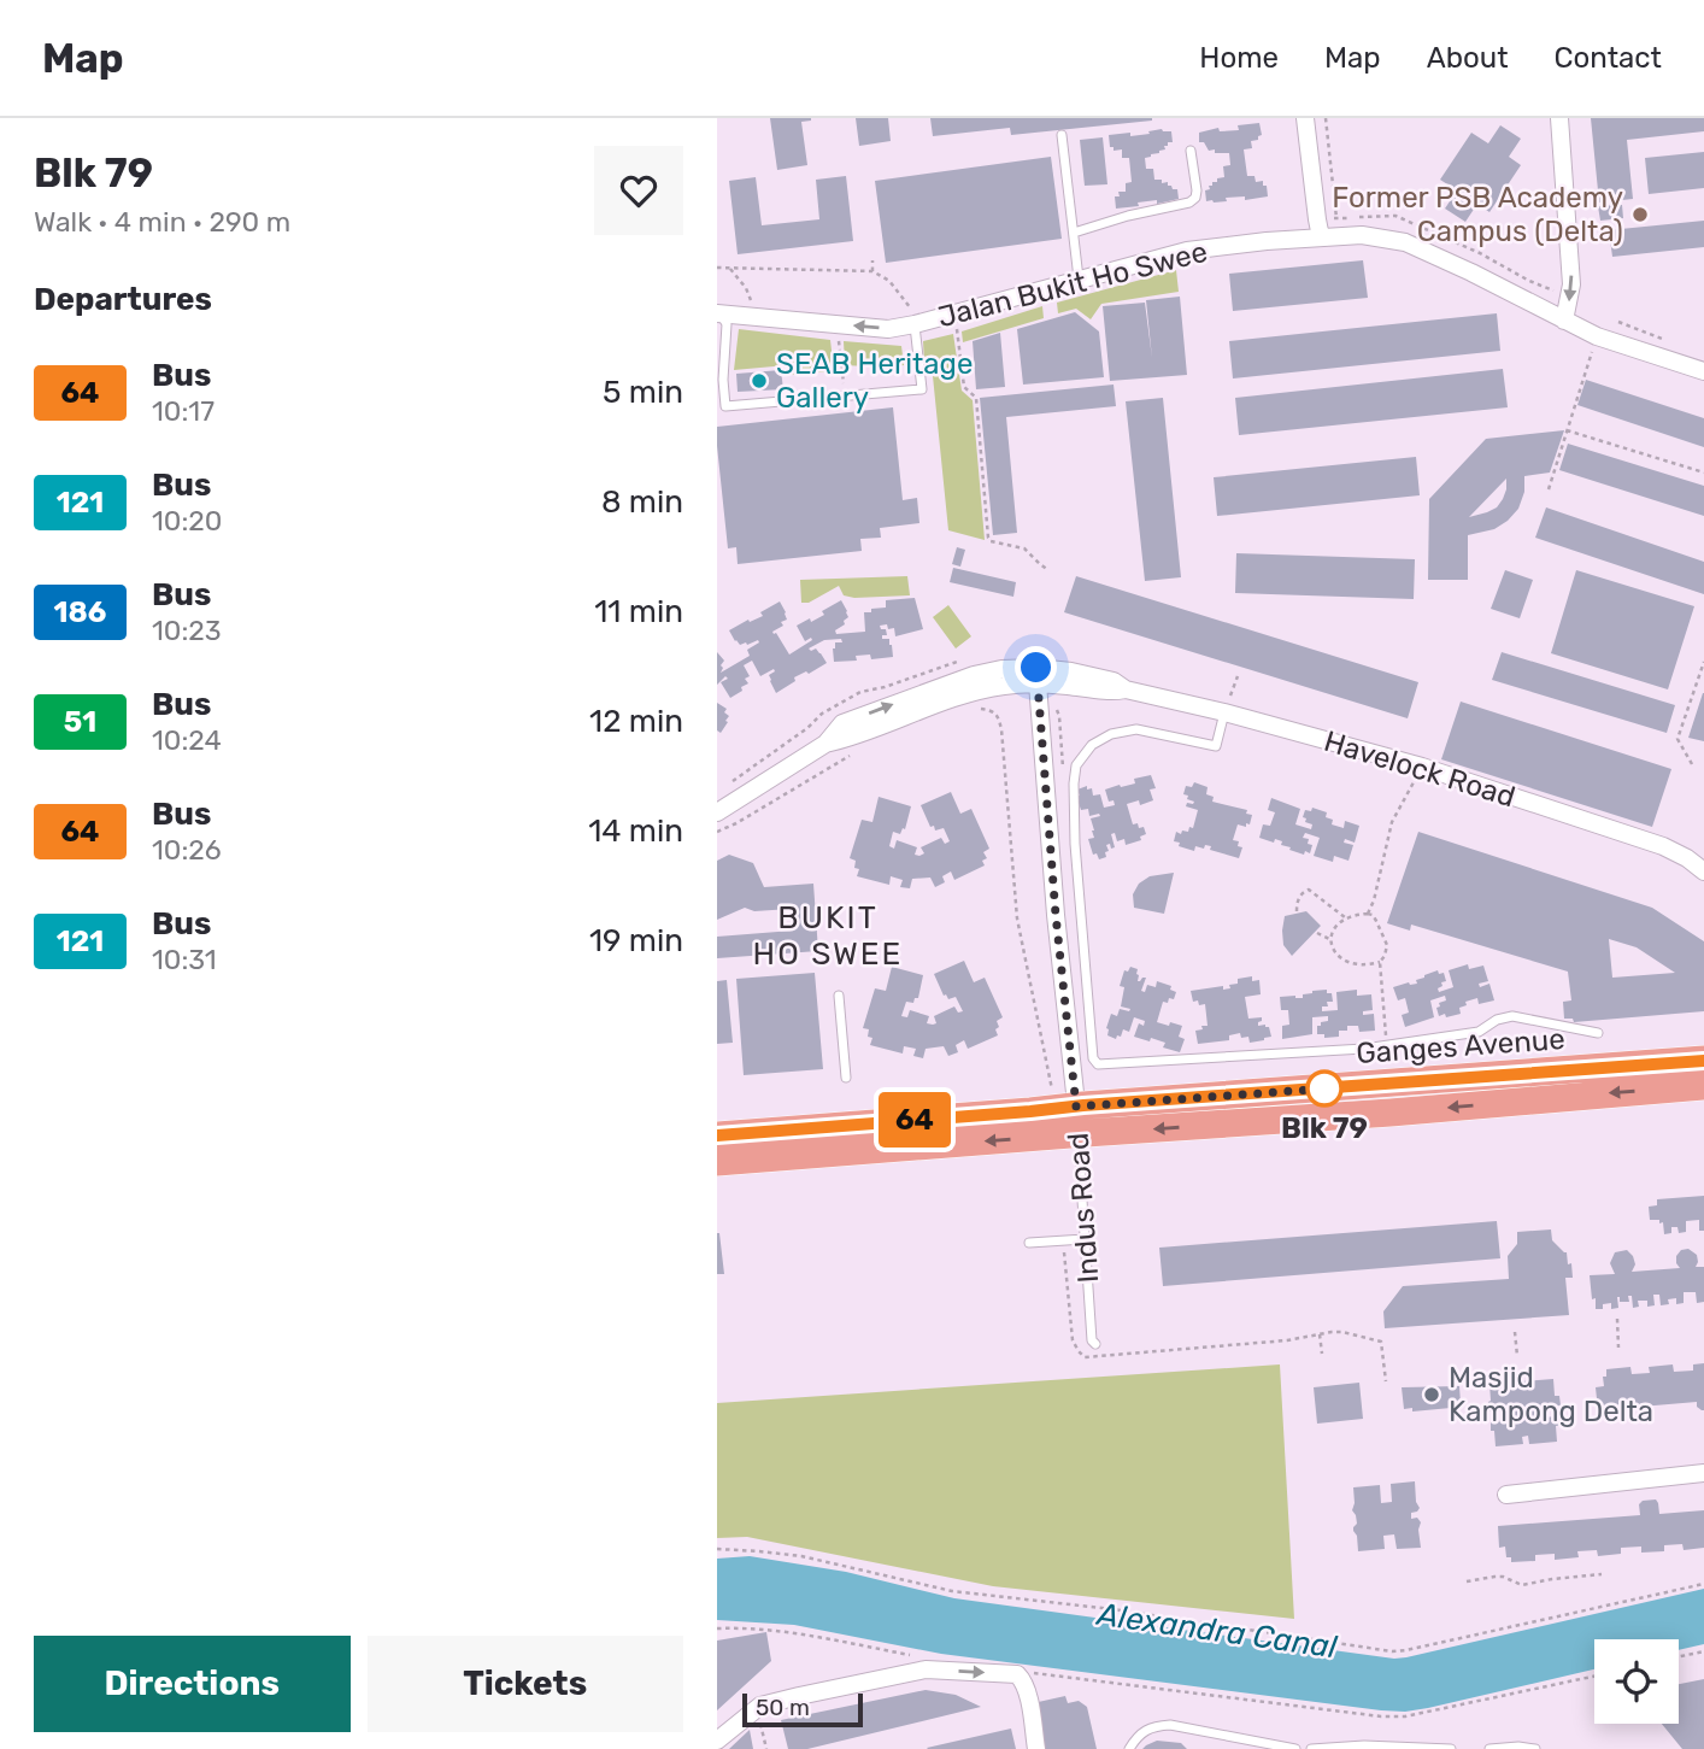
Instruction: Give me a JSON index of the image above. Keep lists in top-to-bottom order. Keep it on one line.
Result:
{"streets":{"main road":["Ganges Avenue"],"street":["Jalan Bukit Ho Swee","Havelock Road","Indus Road"]},"crossings":[["Havelock Road","Indus Road"],["Ganges Avenue","Indus Road"]],"districts":["BUKIT HO SWEE"],"water":["Alexandra Canal"],"places":["Former PSB Academy Campus (Delta)","SEAB Heritage Gallery","Blk 79","Masjid Kampong Delta"],"lines":["bus line 64"],"scale_bar":"50 m","page":{"header":"Map","nav":["Home","Map","About","Contact"],"heading":[["Blk 79","Walk · 4 min · 290 m"],"Departures"],"on_map":"64","list":[{"mark":"64","name":"Bus","note":"10:17","value":"5 min"},{"mark":"121","name":"Bus","note":"10:20","value":"8 min"},{"mark":"186","name":"Bus","note":"10:23","value":"11 min"},{"mark":"51","name":"Bus","note":"10:24","value":"12 min"},{"mark":"64","name":"Bus","note":"10:26","value":"14 min"},{"mark":"121","name":"Bus","note":"10:31","value":"19 min"}],"buttons":["Directions","Tickets"],"scale":"50 m"}}
